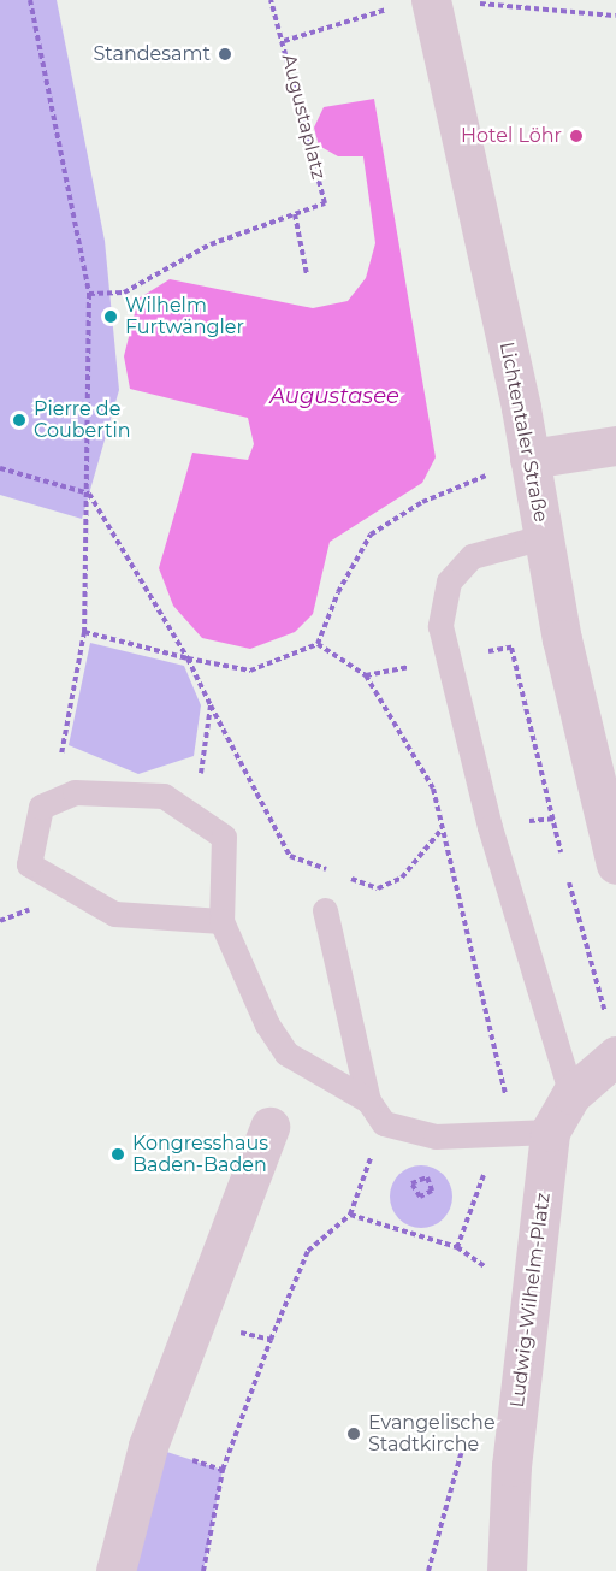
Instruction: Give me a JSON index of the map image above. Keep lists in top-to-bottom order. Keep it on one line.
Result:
{"streets":{"street":["Lichtentaler Straße","Ludwig-Wilhelm-Platz"],"path":["Augustaplatz"]},"water":["Augustasee"],"places":["Standesamt","Hotel Löhr","Wilhelm Furtwängler","Pierre de Coubertin","Kongresshaus Baden-Baden","Evangelische Stadtkirche"]}
